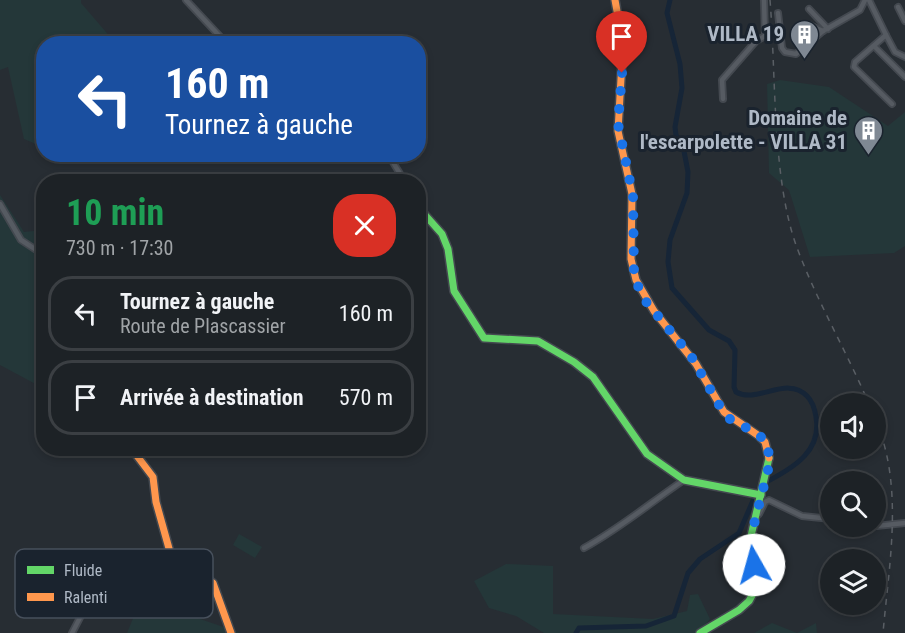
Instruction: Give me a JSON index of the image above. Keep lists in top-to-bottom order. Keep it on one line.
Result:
{"places":{"building":["VILLA 19","Domaine de l'escarpolette - VILLA 31"]},"legend":["Fluide","Ralenti"],"page":{"turn":["160 m","Tournez à gauche"],"heading":["10 min","730 m · 17:30"],"list":[{"name":"Tournez à gauche","note":"Route de Plascassier","value":"160 m"},{"name":"Arrivée à destination","value":"570 m"}]}}
